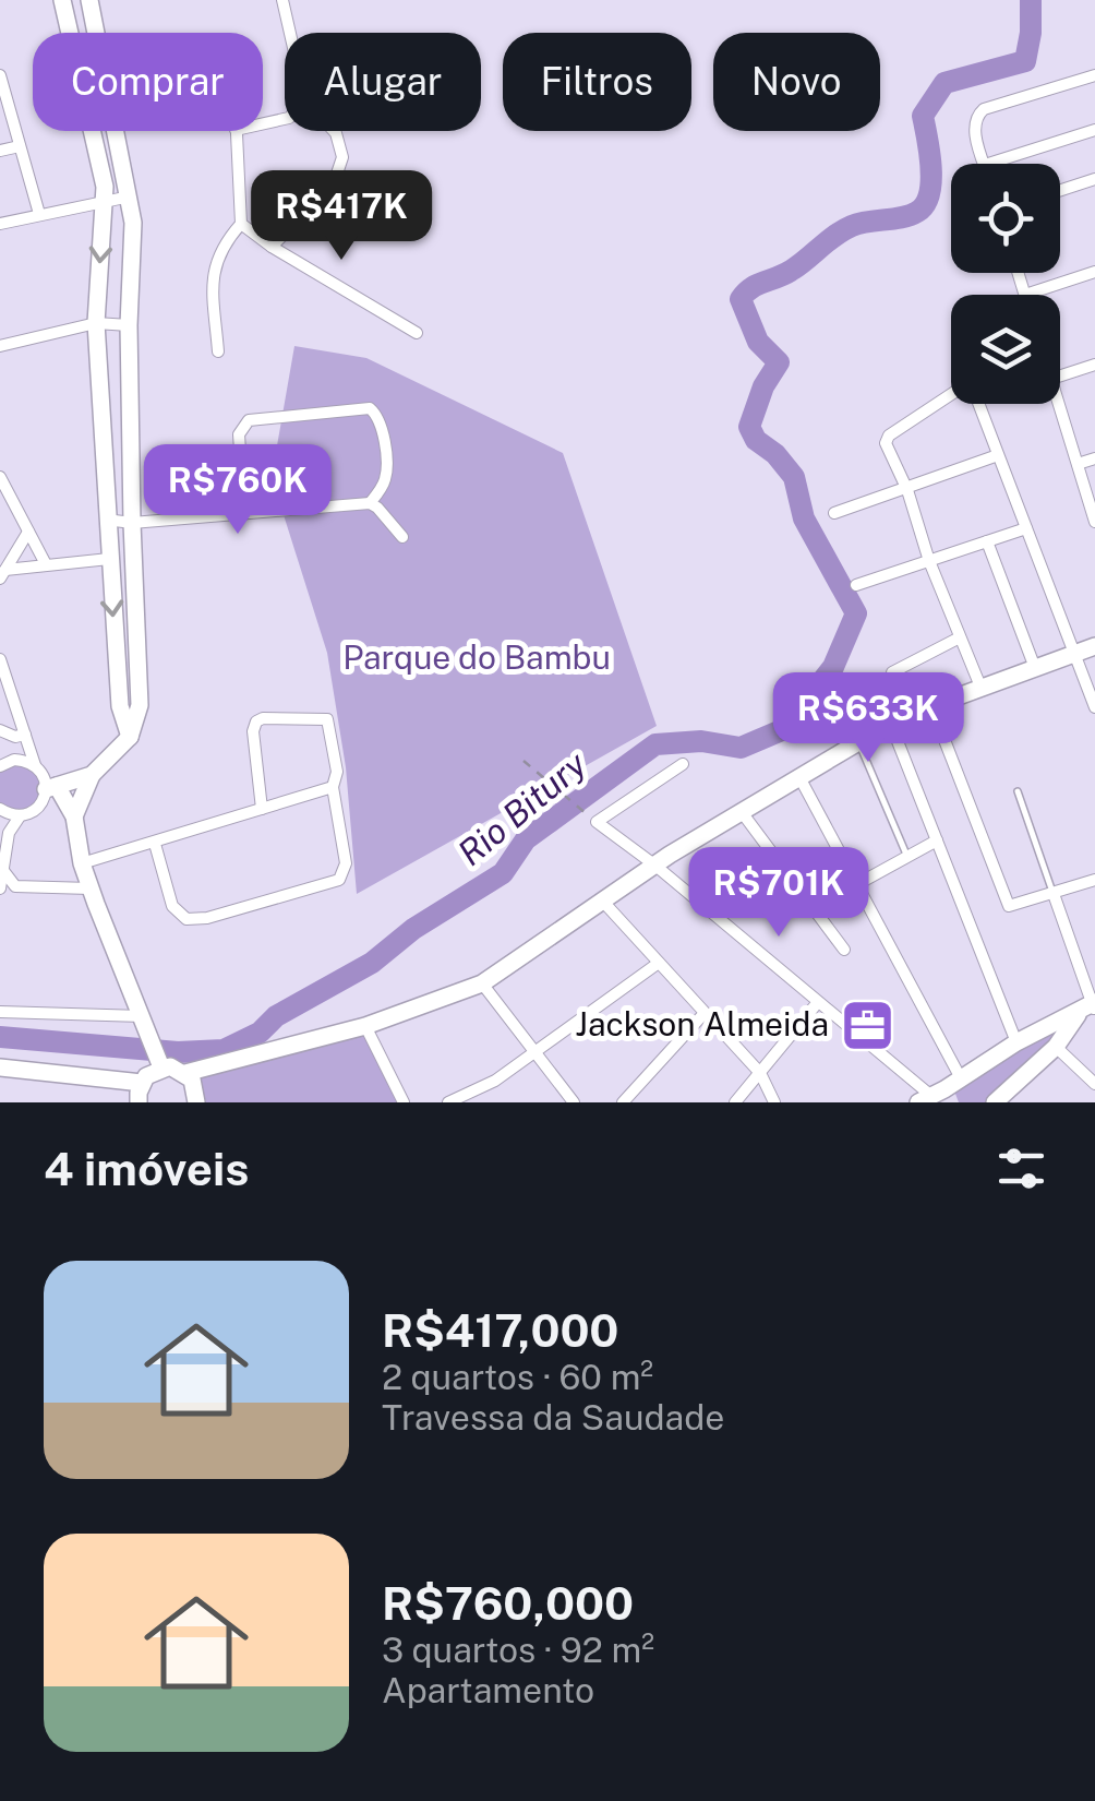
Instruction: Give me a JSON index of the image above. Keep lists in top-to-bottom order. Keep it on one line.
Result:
{"water":["Rio Bitury"],"parks":["Parque do Bambu"],"places":{"office":["Jackson Almeida"]},"page":{"chip":["Comprar","Alugar","Filtros","Novo"],"price":["R$417K","R$760K","R$633K","R$701K"],"heading":"4 imóveis","list":[{"name":"R$417,000","note":"2 quartos · 60 m² · Travessa da Saudade"},{"name":"R$760,000","note":"3 quartos · 92 m² · Apartamento"}]}}
